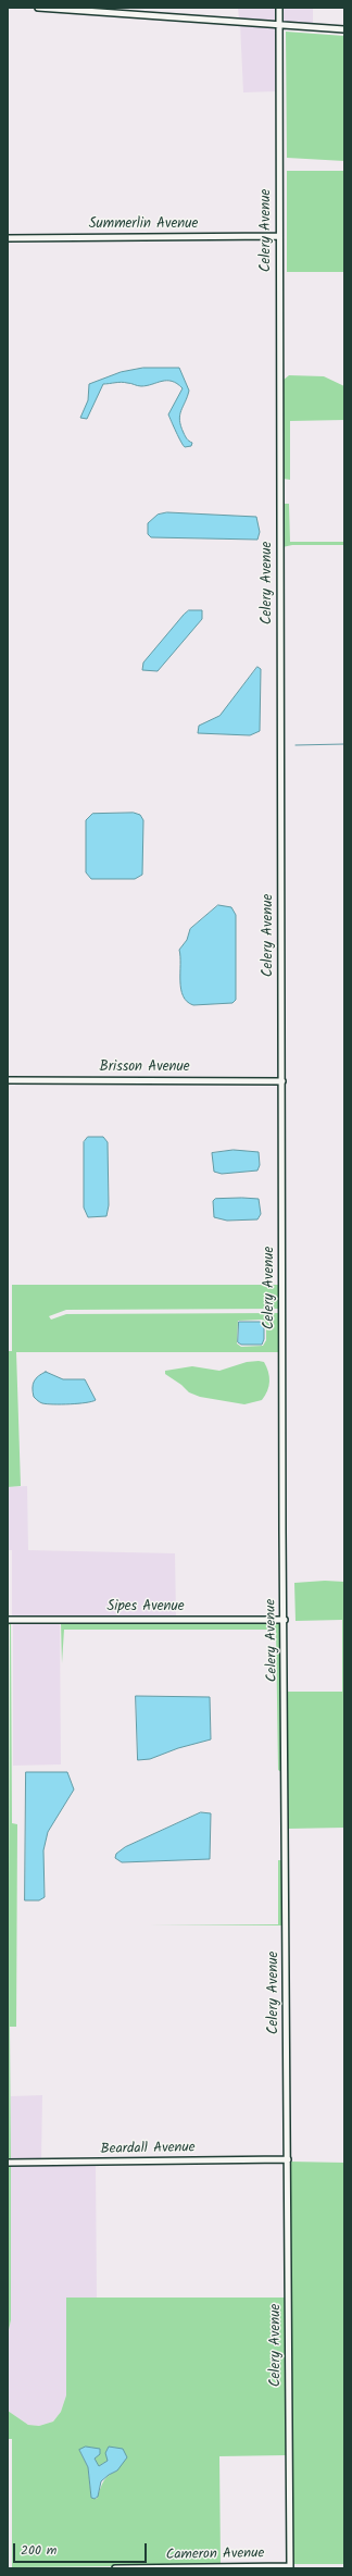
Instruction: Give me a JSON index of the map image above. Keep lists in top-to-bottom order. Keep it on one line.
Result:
{"streets":{"main road":["Summerlin Avenue","Celery Avenue","Brisson Avenue","Sipes Avenue","Beardall Avenue","Cameron Avenue"]},"crossings":[["Summerlin Avenue","Celery Avenue"],["Celery Avenue","Brisson Avenue"],["Celery Avenue","Sipes Avenue"],["Celery Avenue","Beardall Avenue"],["Celery Avenue","Cameron Avenue"]],"scale_bar":"200 m"}
